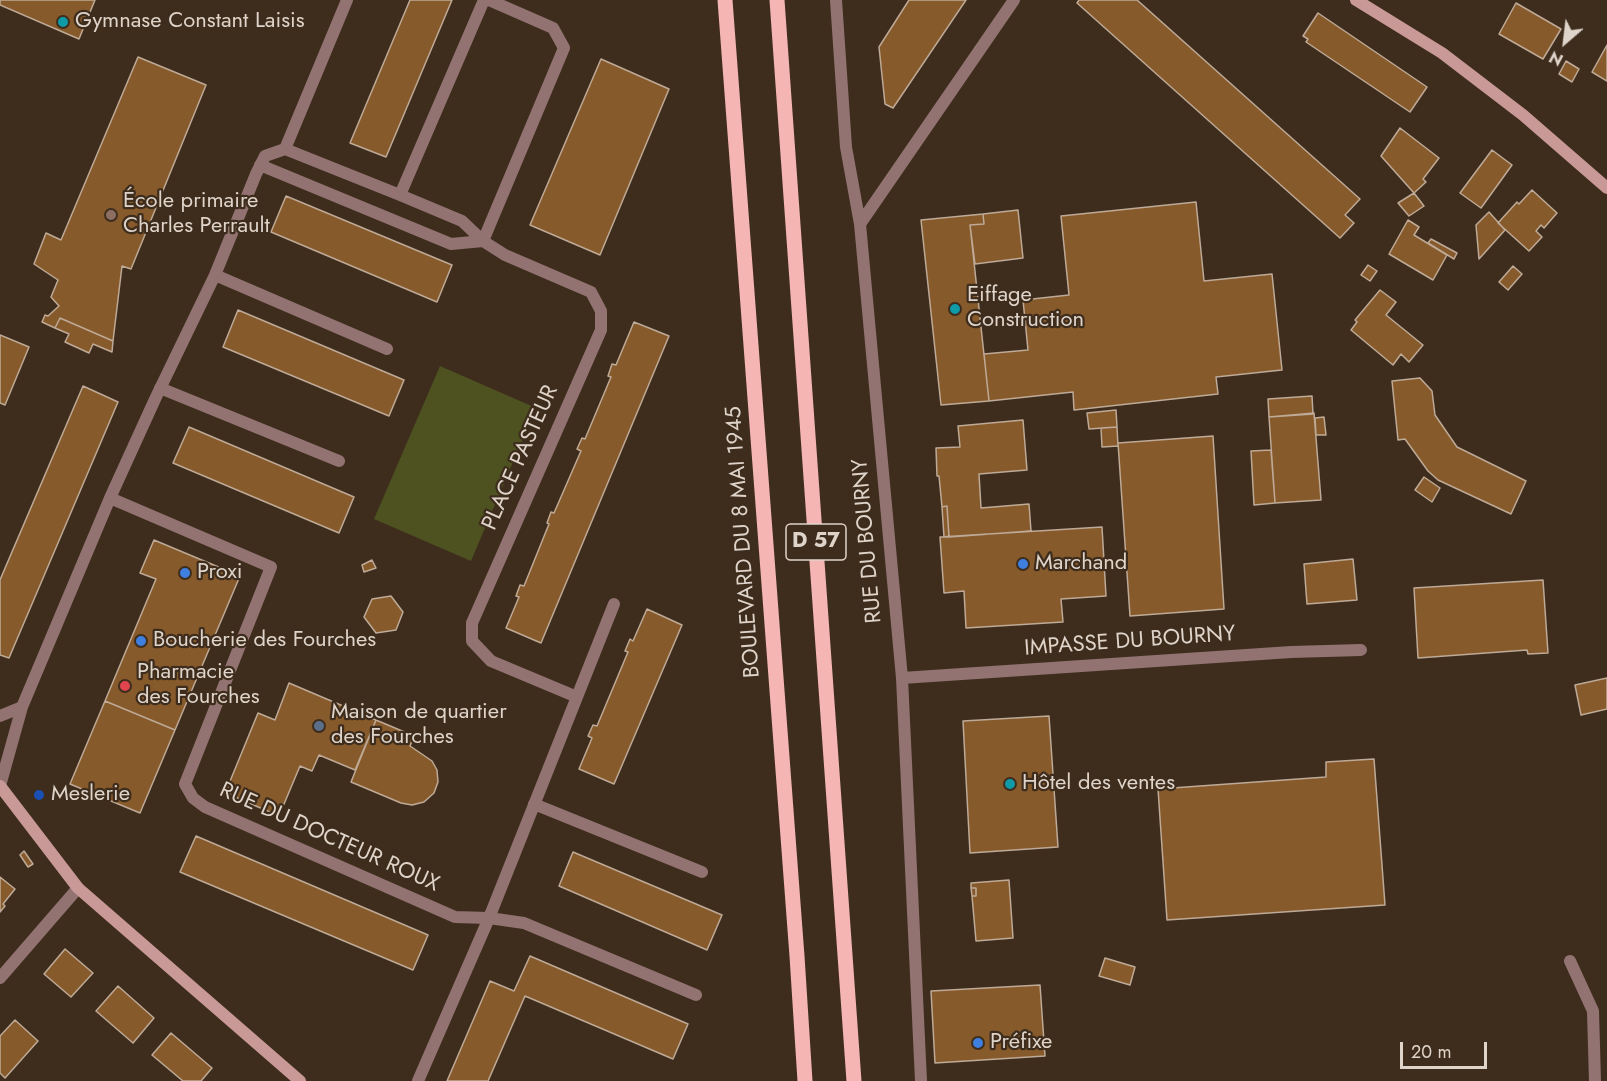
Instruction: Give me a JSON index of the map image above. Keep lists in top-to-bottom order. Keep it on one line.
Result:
{"streets":{"main road":["BOULEVARD DU 8 MAI 1945","D 57"],"street":["PLACE PASTEUR","RUE DU BOURNY","IMPASSE DU BOURNY","RUE DU DOCTEUR ROUX"]},"crossings":[["RUE DU BOURNY","IMPASSE DU BOURNY"]],"places":["Gymnase Constant Laisis","École primaire Charles Perrault","Eiffage Construction","Marchand","Proxi","Boucherie des Fourches","Pharmacie des Fourches","Maison de quartier des Fourches","Hôtel des ventes","Meslerie","Préfixe"],"scale_bar":"20 m","north":"bottom left"}
